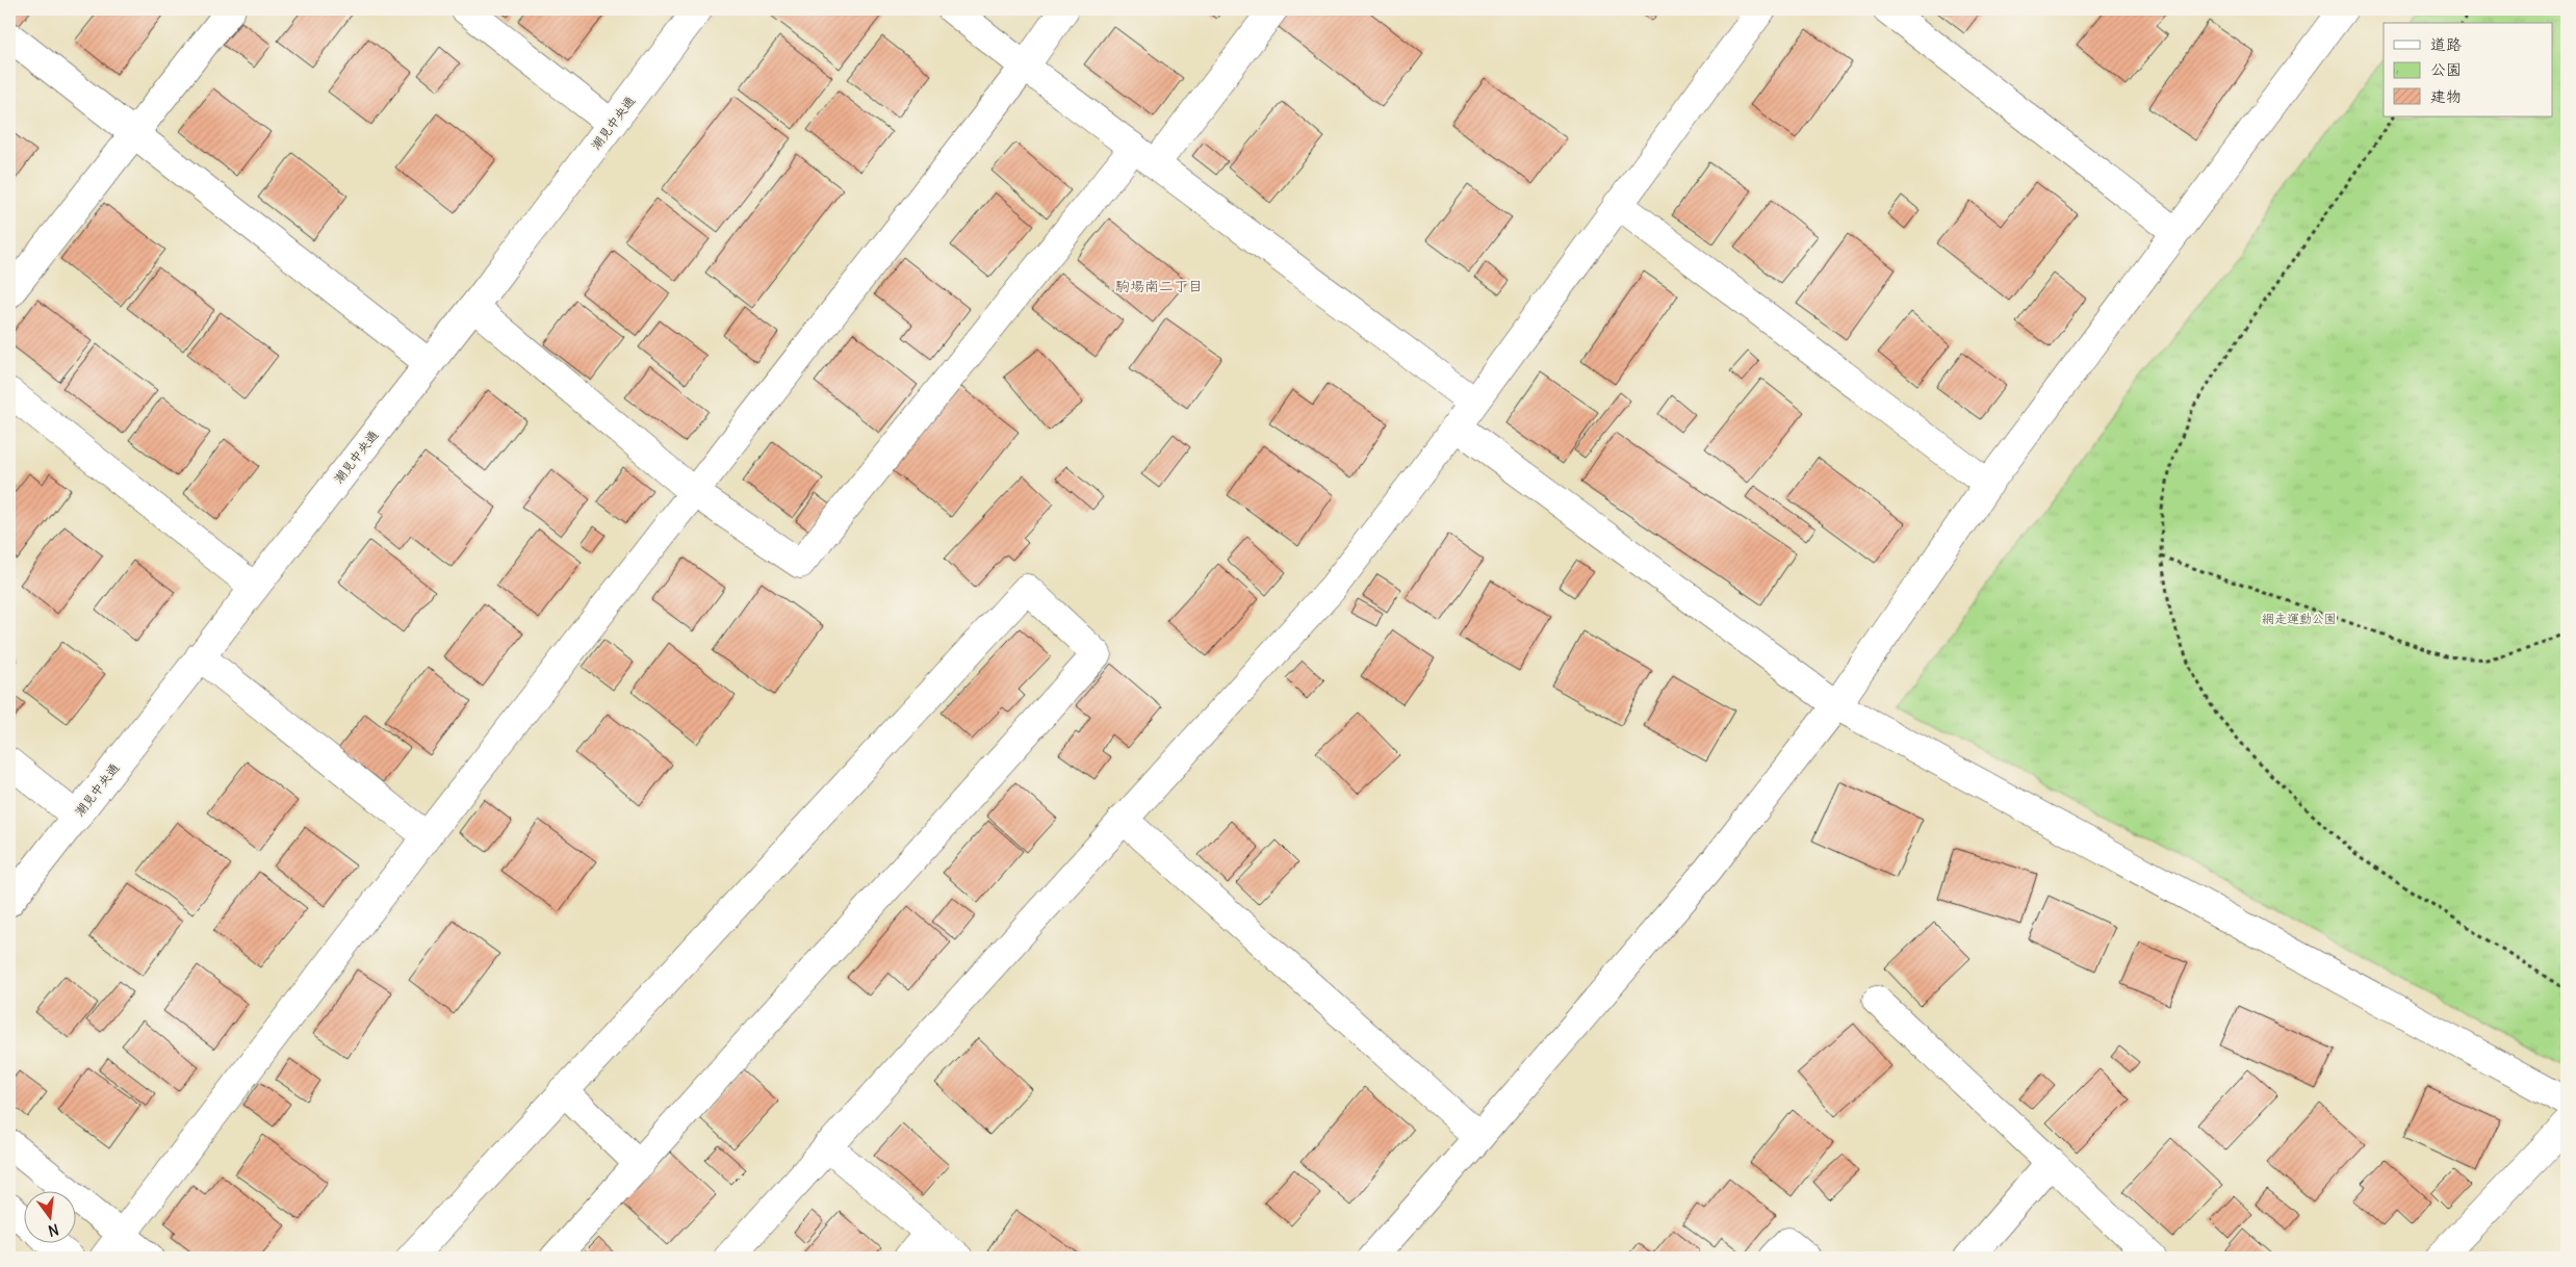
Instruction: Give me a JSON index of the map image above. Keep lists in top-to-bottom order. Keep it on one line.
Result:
{"streets":{"street":["潮見中央通"]},"districts":["駒場南二丁目"],"parks":["網走運動公園"],"legend":["道路","公園","建物"],"north":"bottom"}
